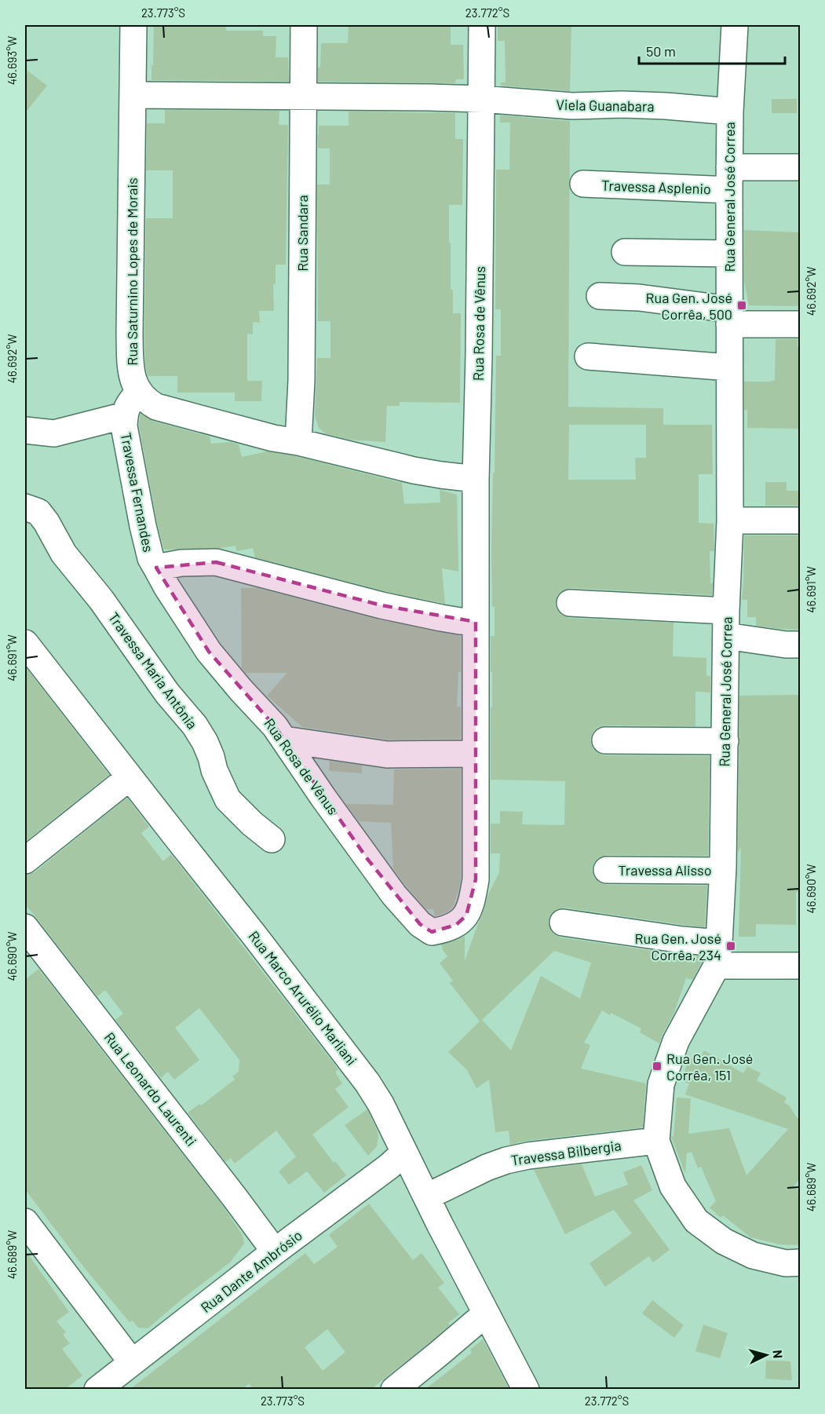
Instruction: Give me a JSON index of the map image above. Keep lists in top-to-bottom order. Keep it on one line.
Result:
{"streets":{"street":["Viela Guanabara","Travessa Asplenio","Rua General José Correa","Rua Sandara","Rua Saturnino Lopes de Morais","Rua Rosa de Vênus","Travessa Fernandes","Travessa Maria Antônia","Travessa Alisso","Rua Marco Arurélio Marliani","Rua Leonardo Laurenti","Travessa Bilbergia","Rua Dante Ambrósio"]},"crossings":[["Viela Guanabara","Rua General José Correa"],["Viela Guanabara","Rua Sandara"],["Viela Guanabara","Rua Saturnino Lopes de Morais"],["Viela Guanabara","Rua Rosa de Vênus"],["Travessa Asplenio","Rua General José Correa"],["Rua General José Correa","Travessa Alisso"],["Rua General José Correa","Travessa Bilbergia"],["Rua Sandara","Rua Saturnino Lopes de Morais"],["Rua Saturnino Lopes de Morais","Rua Rosa de Vênus"],["Rua Saturnino Lopes de Morais","Travessa Fernandes"],["Rua Rosa de Vênus","Travessa Fernandes"],["Rua Marco Arurélio Marliani","Travessa Bilbergia"],["Rua Marco Arurélio Marliani","Rua Dante Ambrósio"],["Rua Leonardo Laurenti","Rua Dante Ambrósio"]],"places":{"transit":["Rua Gen. José Corrêa, 500","Rua Gen. José Corrêa, 234","Rua Gen. José Corrêa, 151"]},"scale_bar":"50 m","north":"right","coordinates":["23.773°S","23.772°S","46.693°W","46.692°W","46.691°W","46.690°W","46.689°W"]}
